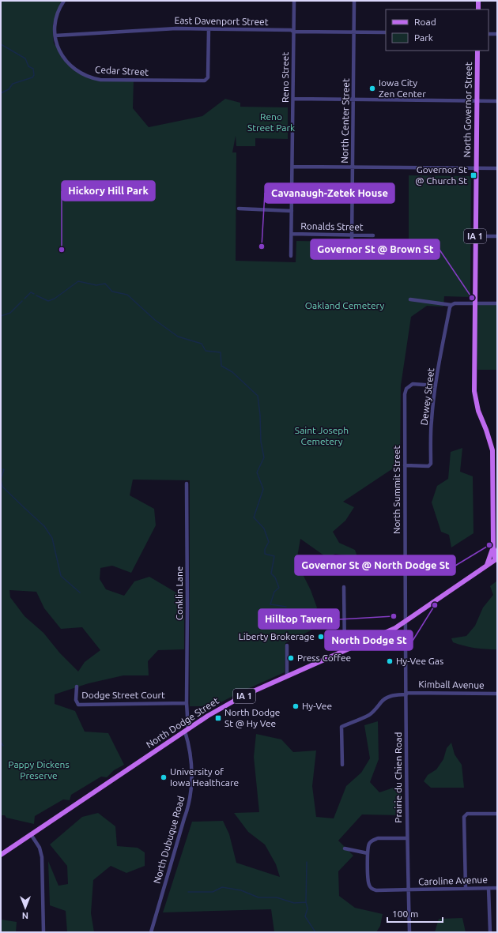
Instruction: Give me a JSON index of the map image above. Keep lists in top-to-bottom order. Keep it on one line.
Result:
{"streets":{"main road":["North Governor Street","IA 1","North Dodge Street"],"street":["East Davenport Street","Cedar Street","Reno Street","North Center Street","Ronalds Street","Dewey Street","North Summit Street","Conklin Lane","Kimball Avenue","Dodge Street Court","Prairie du Chien Road","North Dubuque Road","Caroline Avenue"]},"crossings":[["East Davenport Street","Cedar Street"],["East Davenport Street","Reno Street"],["East Davenport Street","North Center Street"],["Reno Street","Ronalds Street"],["North Governor Street","North Dodge Street"],["North Center Street","Ronalds Street"],["Dewey Street","North Summit Street"],["North Summit Street","North Dodge Street"],["North Summit Street","Prairie du Chien Road"],["Conklin Lane","Dodge Street Court"],["Conklin Lane","North Dodge Street"],["Conklin Lane","North Dubuque Road"],["Kimball Avenue","Prairie du Chien Road"],["North Dodge Street","Prairie du Chien Road"],["North Dodge Street","North Dubuque Road"],["Prairie du Chien Road","Caroline Avenue"]],"parks":["Reno Street Park","Oakland Cemetery","Saint Joseph Cemetery","Pappy Dickens Preserve"],"places":{"other":["Iowa City Zen Center","Cavanaugh-Zetek House","Hickory Hill Park","Governor St @ Brown St","Governor St @ North Dodge St","North Dodge St","Hilltop Tavern","Liberty Brokerage","Press Coffee","Hy-Vee Gas","Hy-Vee","University of Iowa Healthcare"],"transit":["Governor St @ Church St","North Dodge St @ Hy Vee"]},"legend":["Road","Park"],"scale_bar":"100 m","north":"bottom"}
